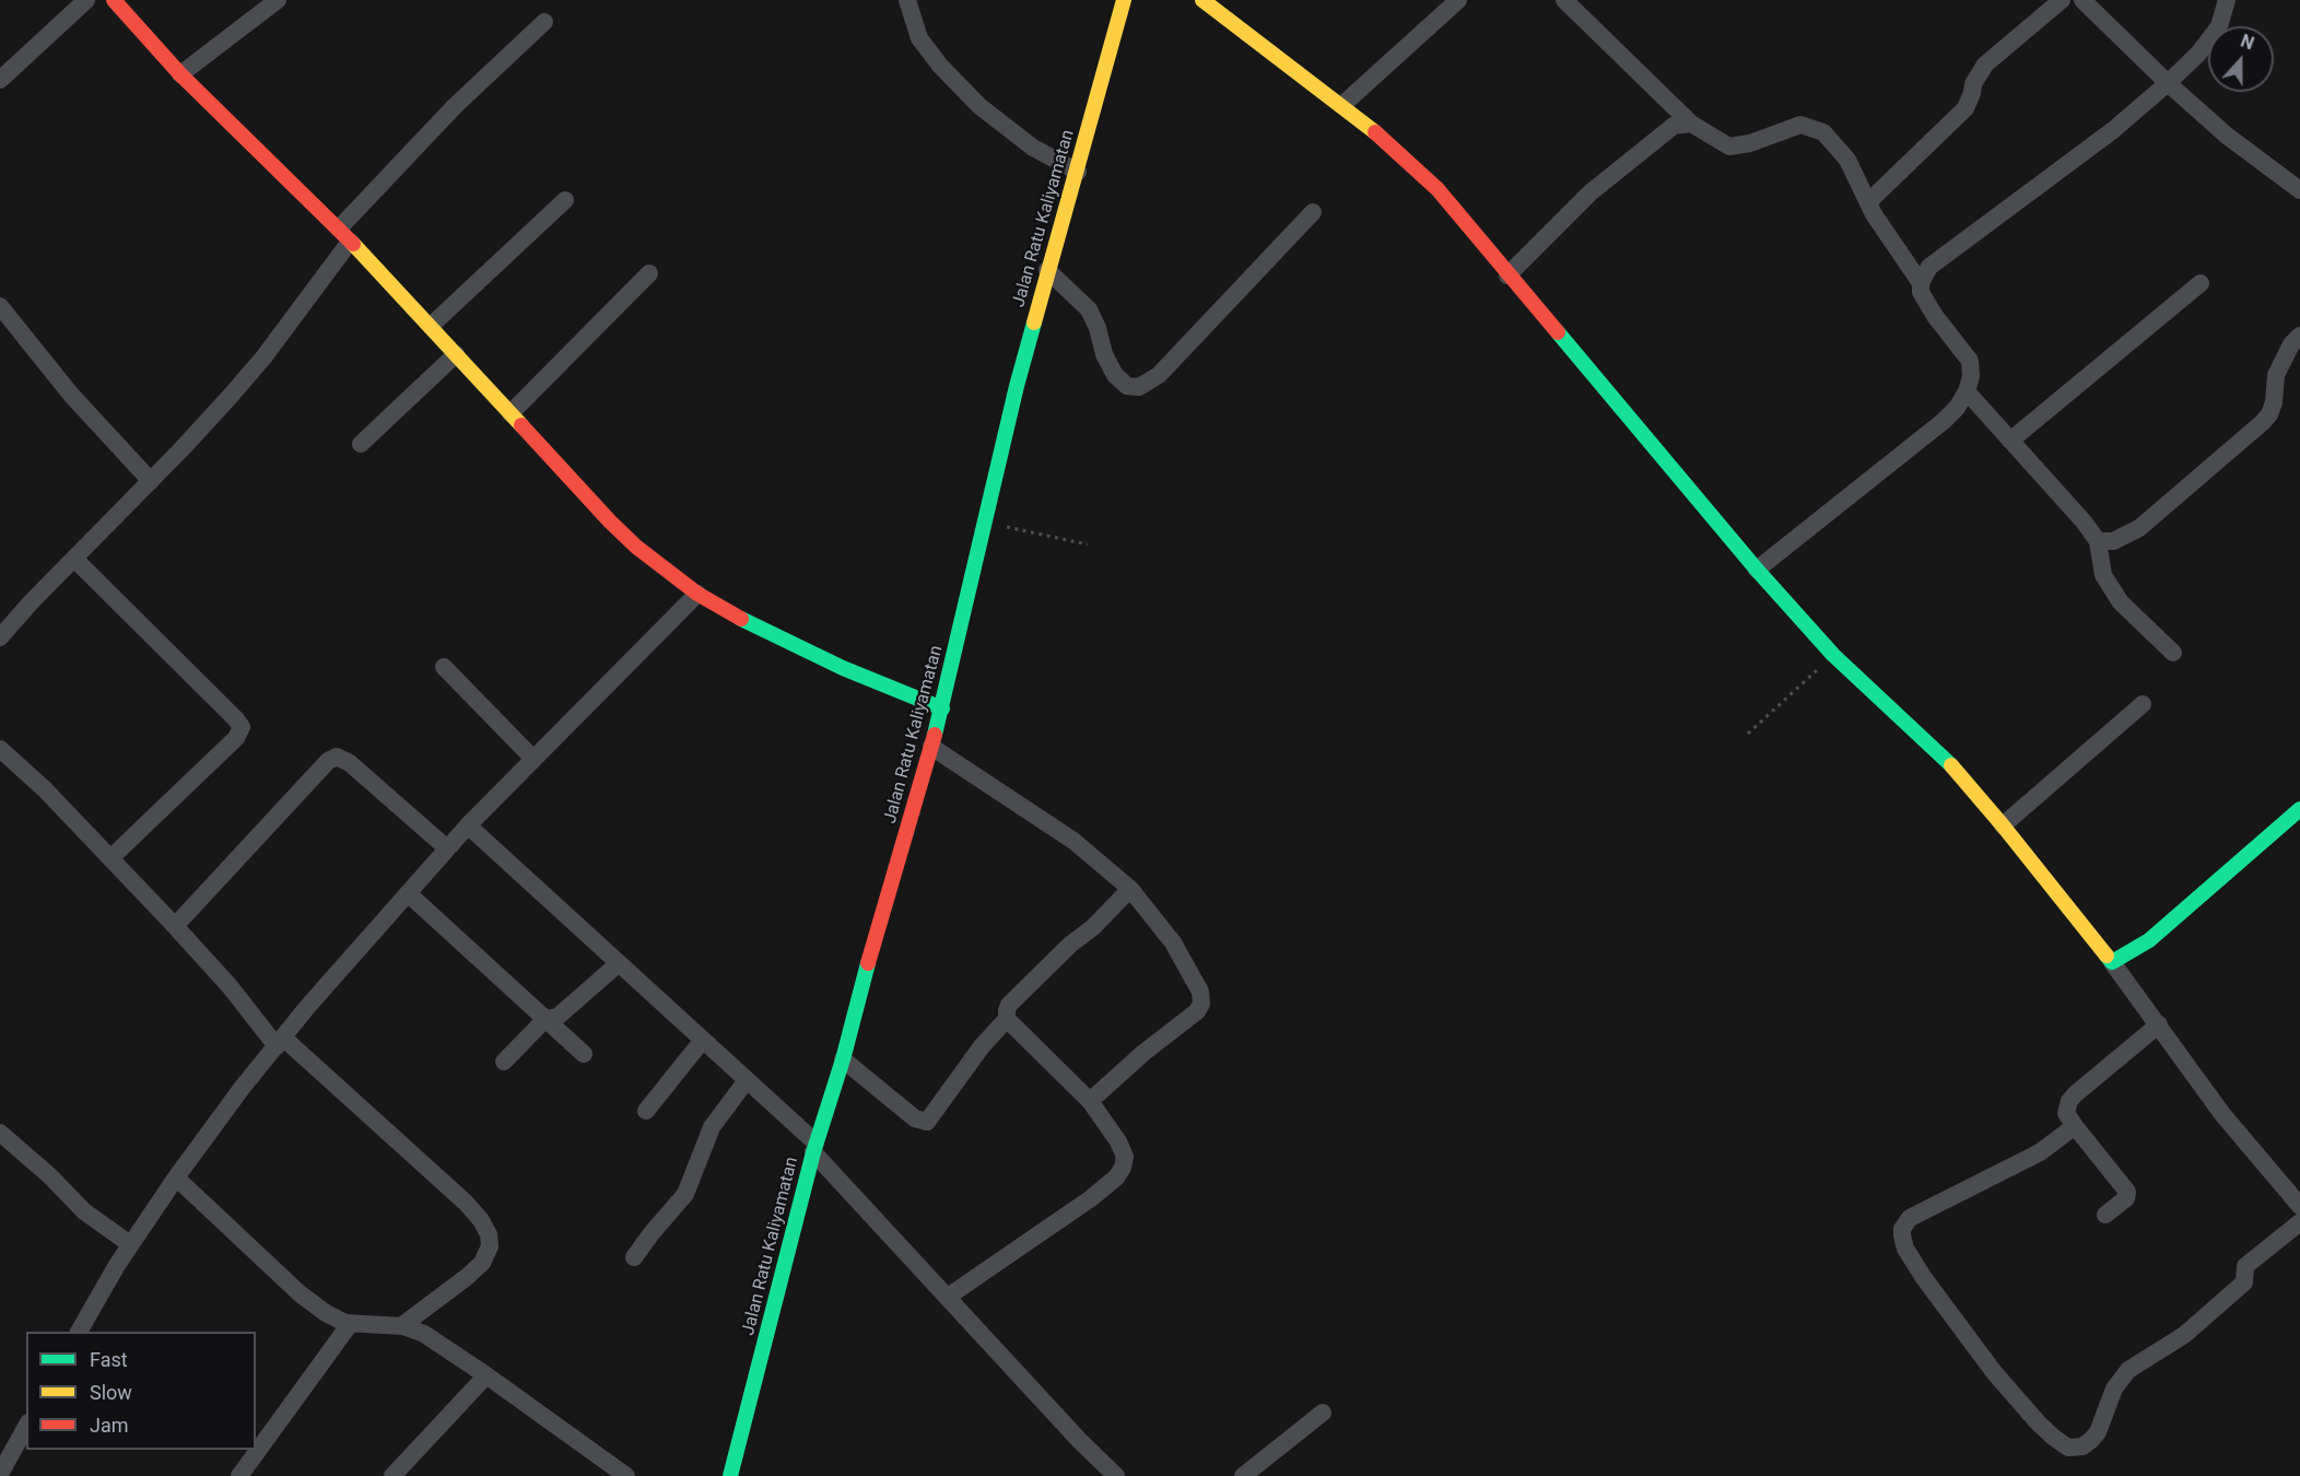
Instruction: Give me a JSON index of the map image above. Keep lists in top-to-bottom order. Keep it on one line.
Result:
{"streets":{"street":["Jalan Ratu Kaliyamatan"]},"legend":["Fast","Slow","Jam"],"north":"top"}
